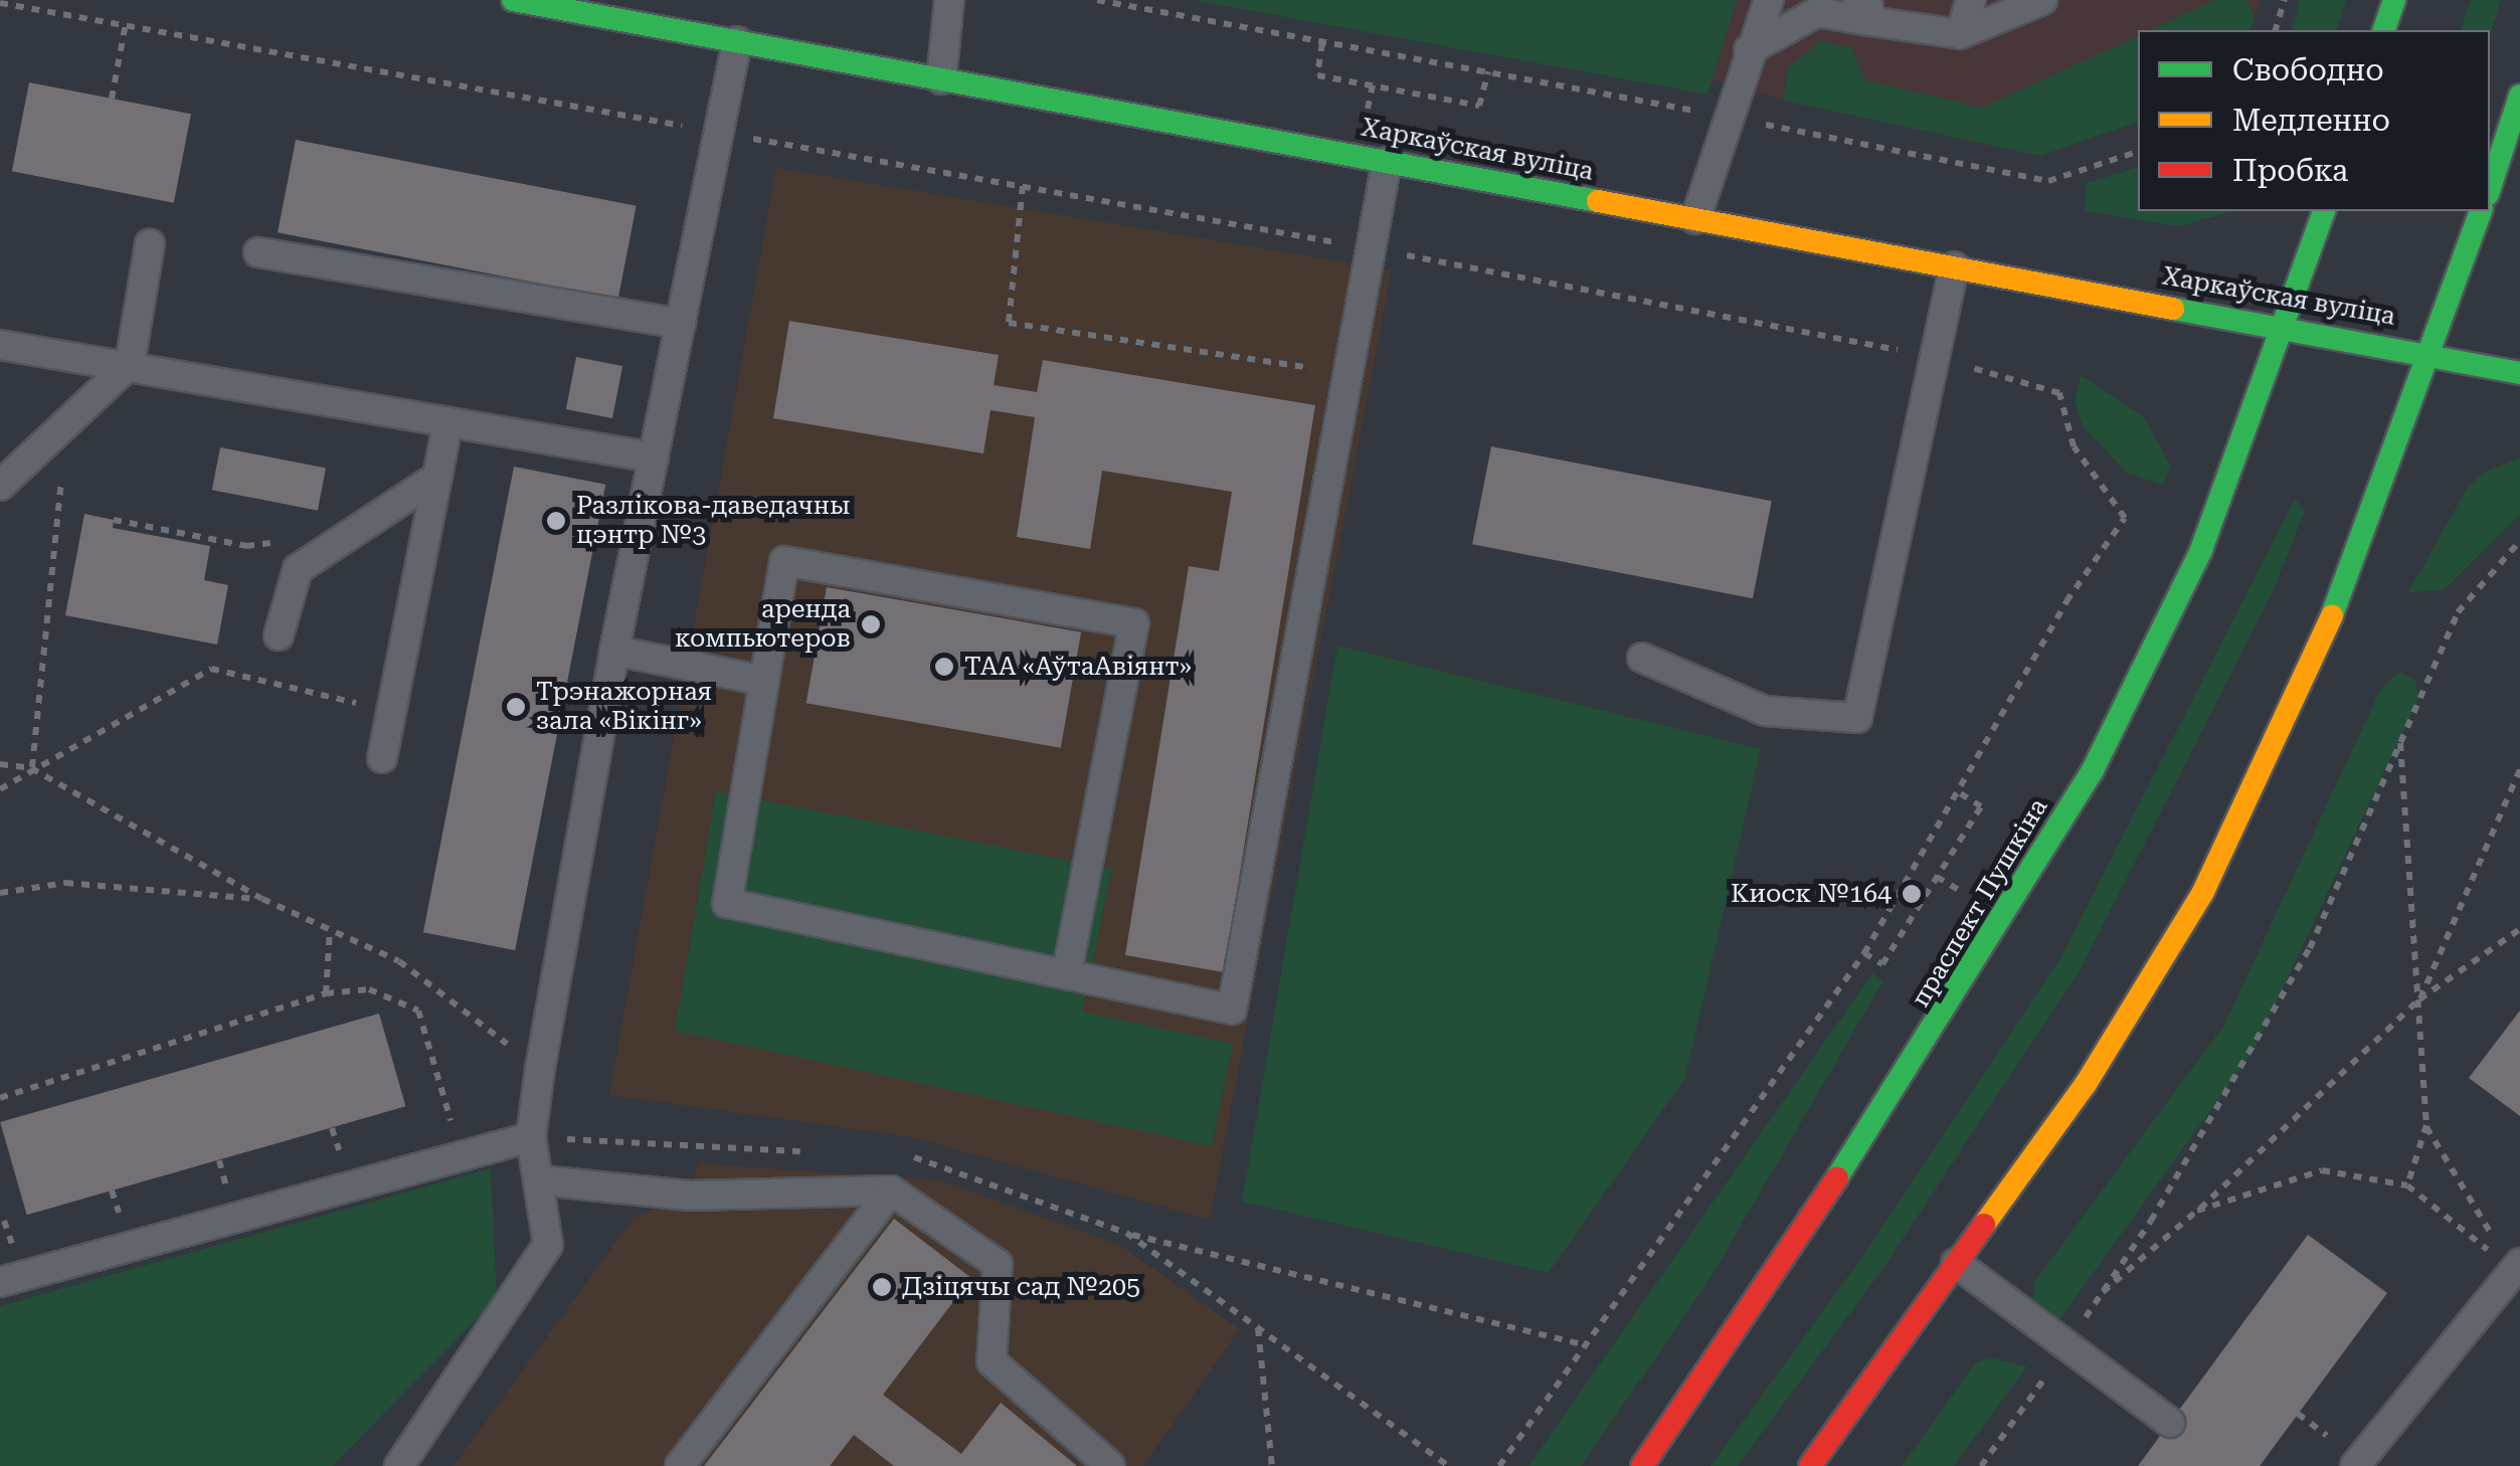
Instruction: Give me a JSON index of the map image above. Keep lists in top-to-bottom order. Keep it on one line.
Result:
{"streets":{"main road":["Харкаўская вуліца","праспект Пушкіна"]},"crossings":[["Харкаўская вуліца","праспект Пушкіна"]],"places":["Разлікова-даведачны цэнтр №3","аренда компьютеров","ТАА «АўтаАвіянт»","Трэнажорная зала «Вікінг»","Киоск №164","Дзіцячы сад №205"],"legend":["Свободно","Медленно","Пробка"]}
